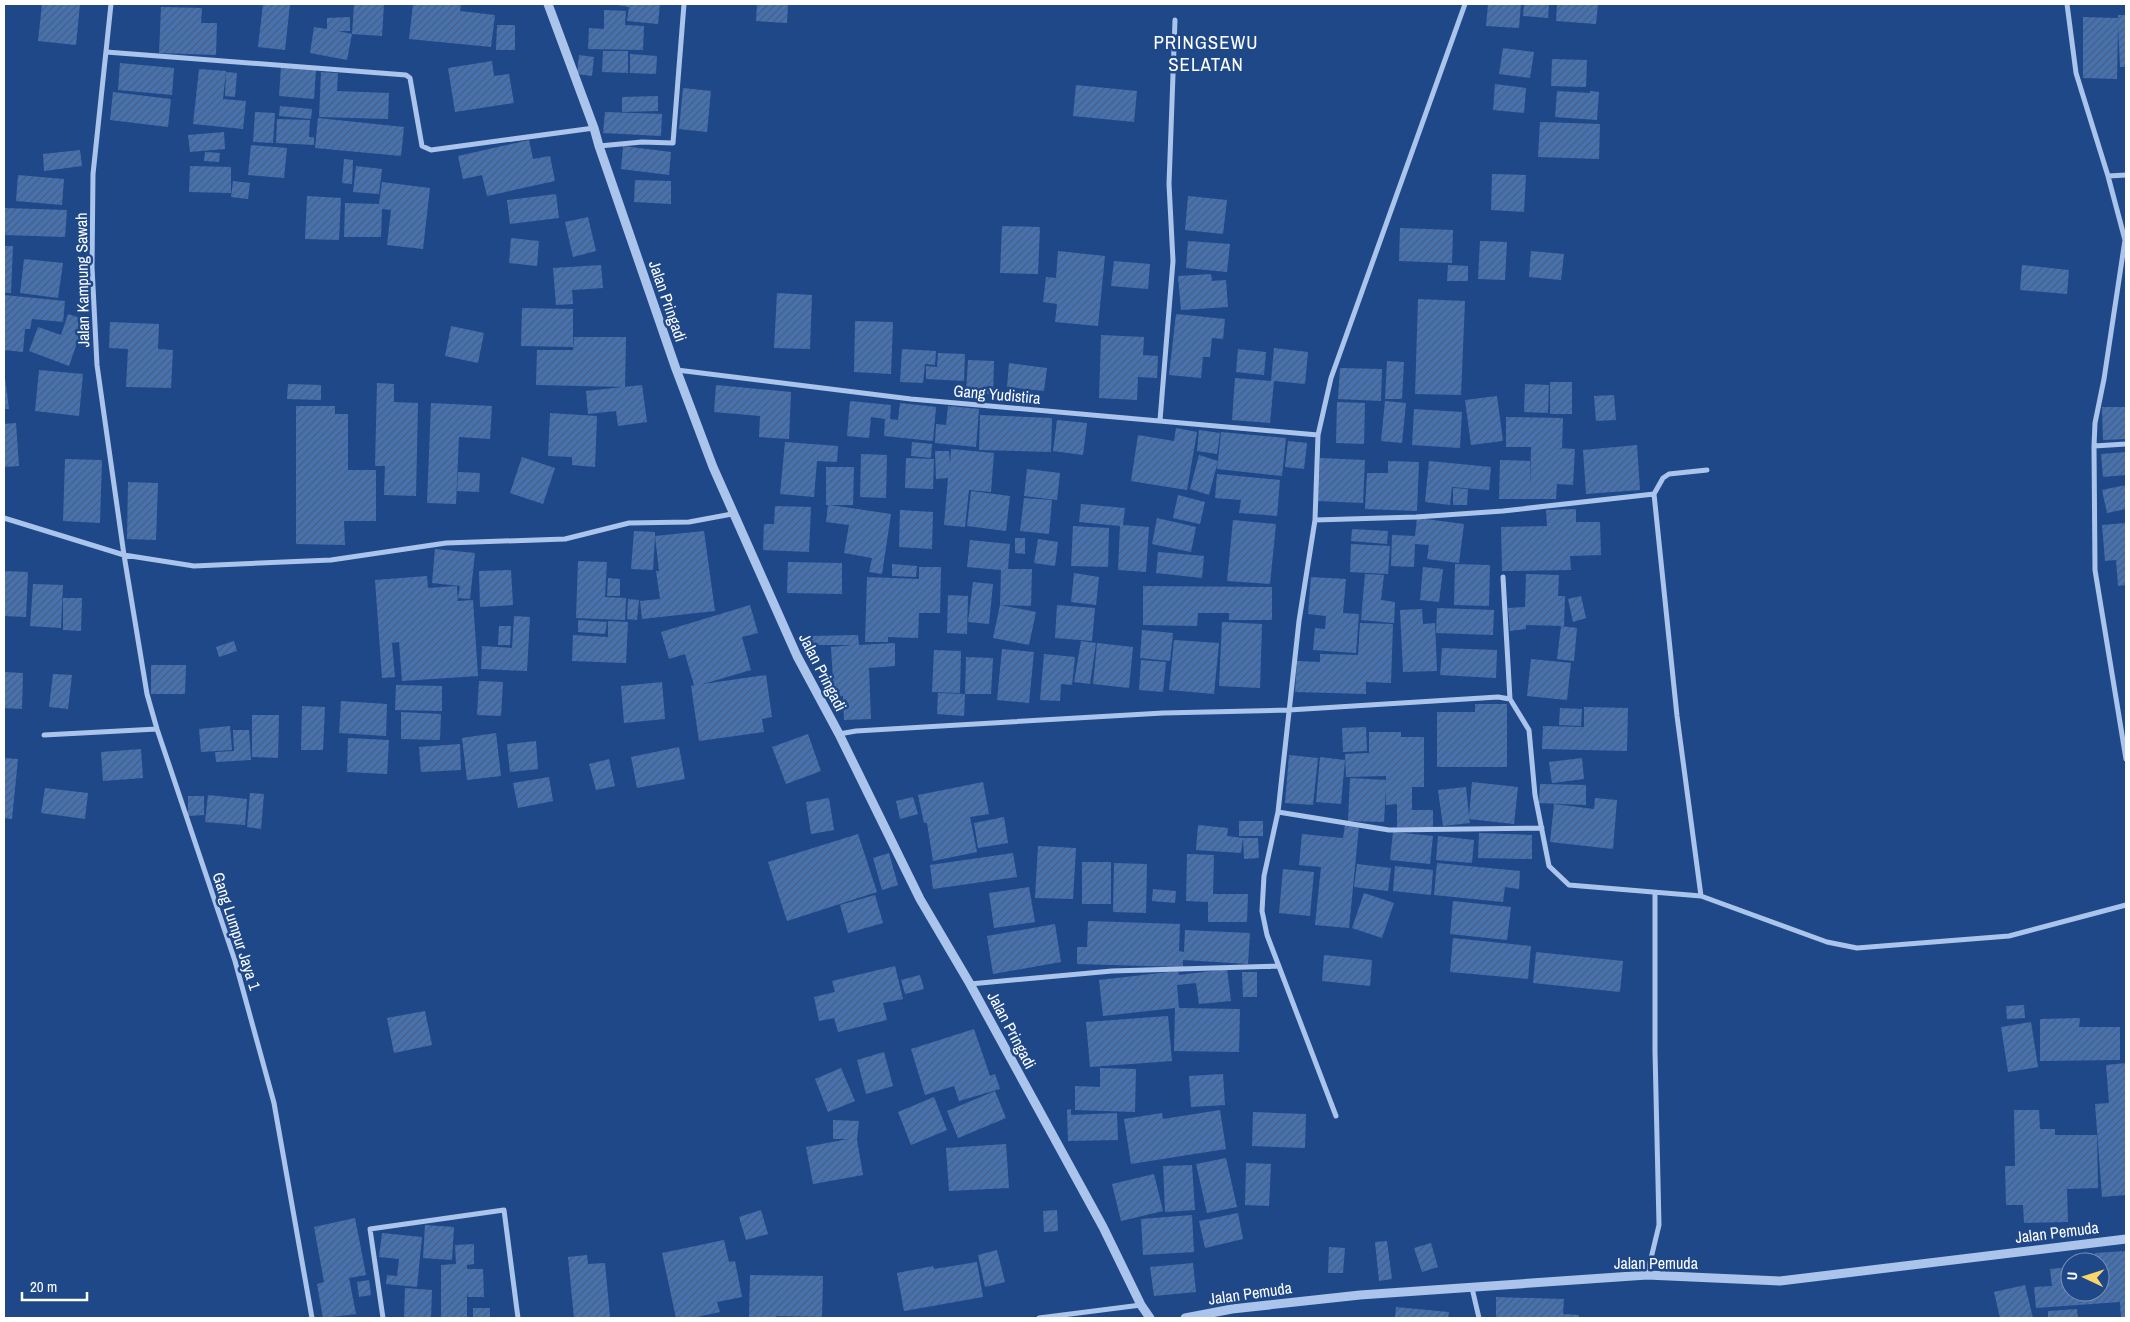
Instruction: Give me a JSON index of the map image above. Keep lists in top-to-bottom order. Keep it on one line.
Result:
{"streets":{"street":["Jalan Kampung Sawah","Jalan Pringadi","Gang Yudistira","Gang Lumpur Jaya 1","Jalan Pemuda"]},"crossings":[["Jalan Kampung Sawah","Gang Lumpur Jaya 1"],["Jalan Pringadi","Gang Yudistira"]],"districts":["PRINGSEWU SELATAN"],"scale_bar":"20 m","north":"left"}
